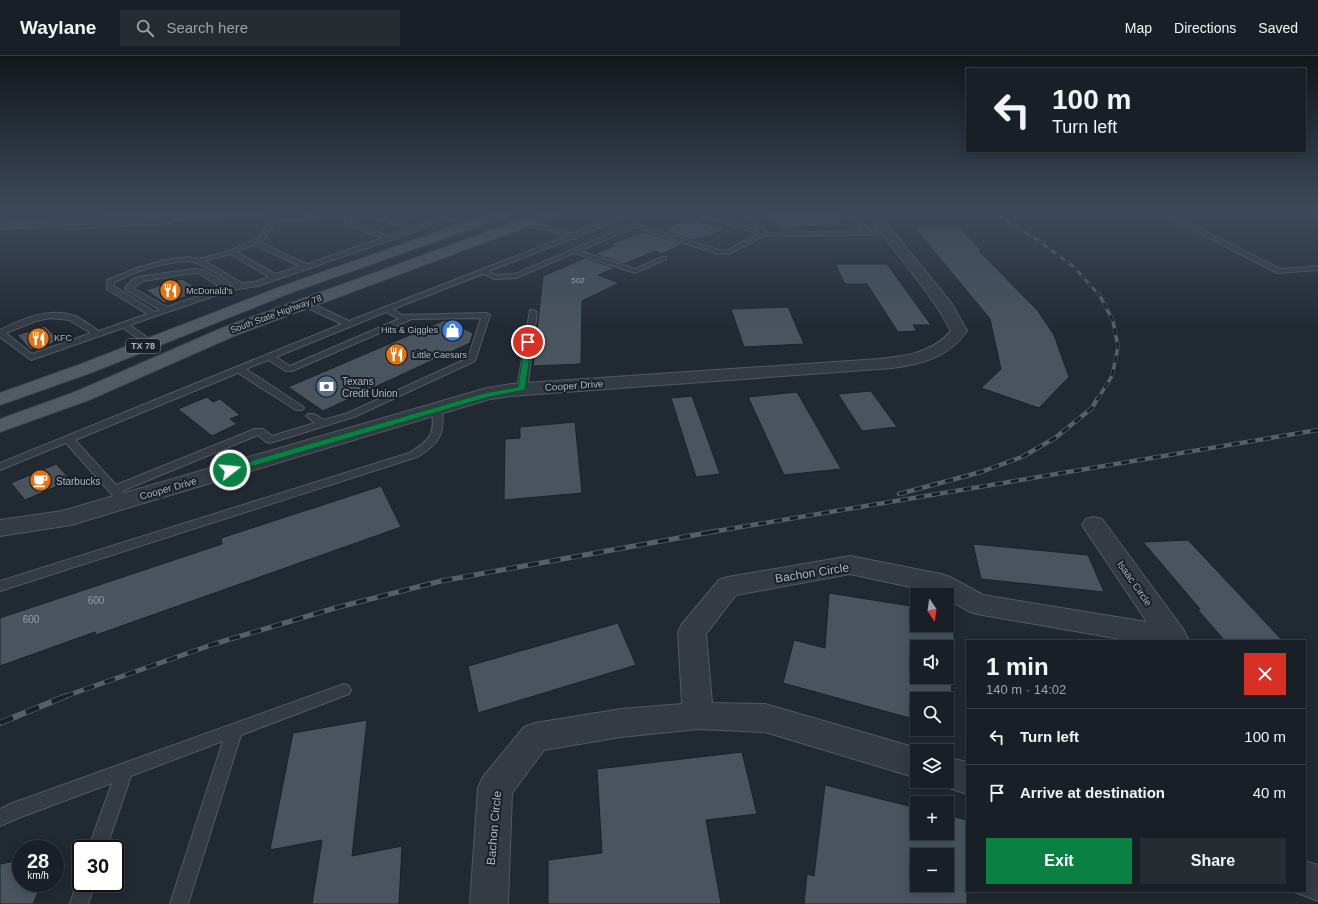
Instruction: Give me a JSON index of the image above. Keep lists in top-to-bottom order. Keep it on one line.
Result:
{"streets":{"main road":["South State Highway 78","TX 78"],"street":["Cooper Drive","Bachon Circle","Isaac Circle"]},"crossings":[["Bachon Circle","Isaac Circle"]],"places":{"restaurant":["McDonald's","KFC","Little Caesars"],"shop":["Hits & Giggles"],"bank":["Texans Credit Union"],"cafe":["Starbucks"]},"house_numbers":["502","600","600"],"north":"bottom","page":{"header":"Waylane","search":"Search here","nav":["Map","Directions","Saved"],"turn":["100 m","Turn left"],"map_buttons":["+","−"],"heading":["1 min","140 m · 14:02"],"list":[{"name":"Turn left","value":"100 m"},{"name":"Arrive at destination","value":"40 m"}],"buttons":["Exit","Share"],"speed":"28 km/h","limit":"30"}}
